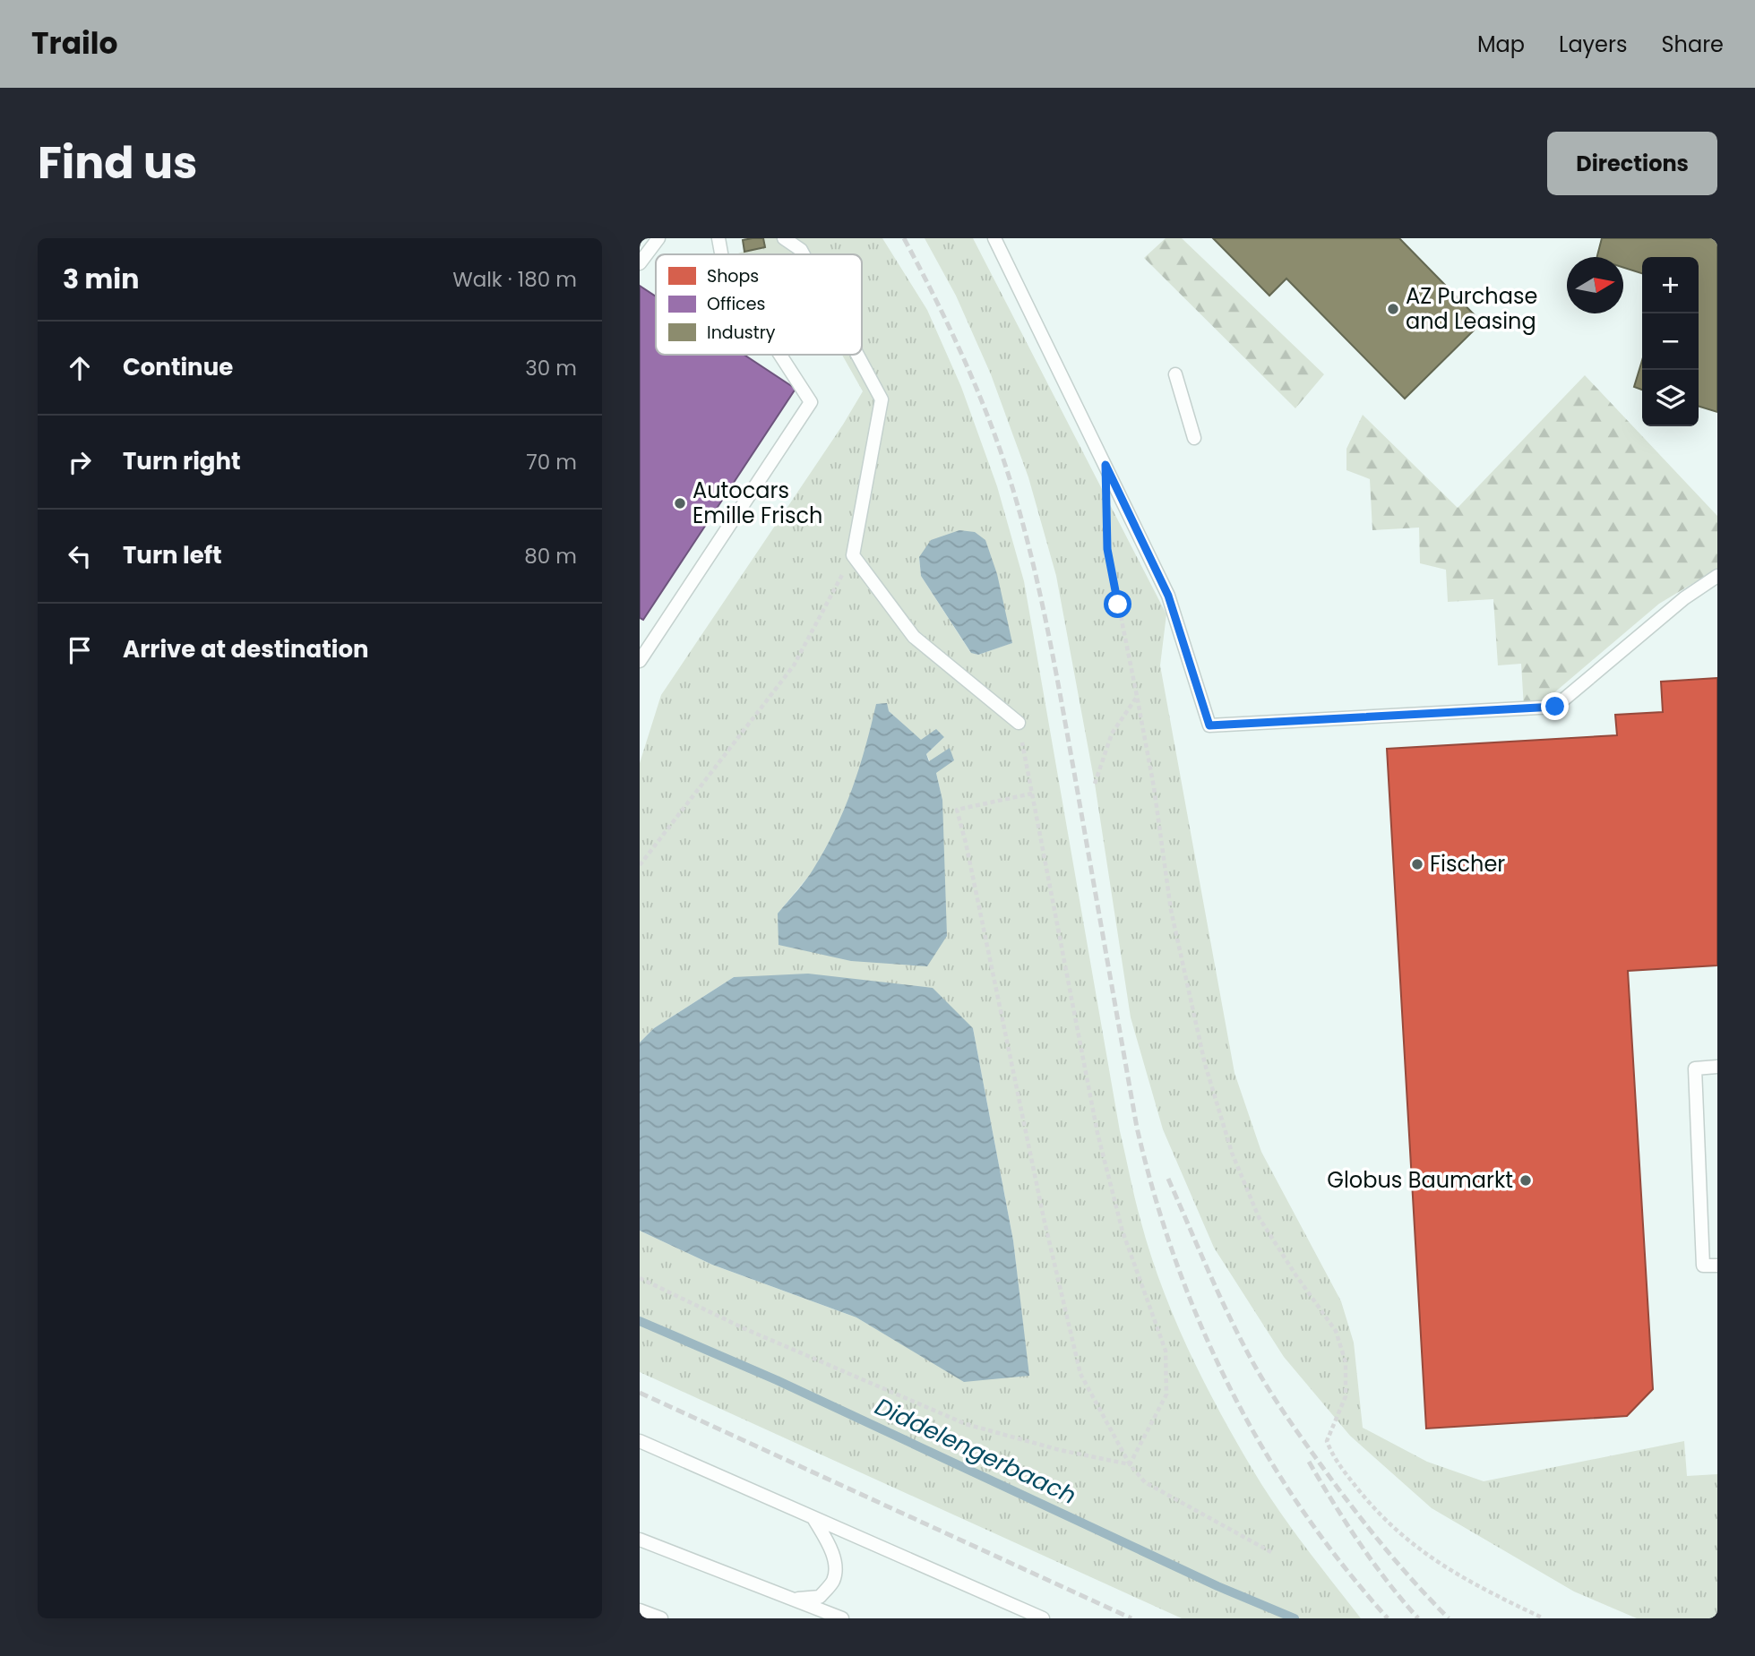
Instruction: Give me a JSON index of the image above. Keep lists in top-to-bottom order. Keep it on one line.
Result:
{"water":["Diddelengerbaach"],"places":["AZ Purchase and Leasing","Autocars Emille Frisch","Fischer","Globus Baumarkt"],"legend":["Shops","Offices","Industry"],"north":"right","page":{"header":"Trailo","nav":["Map","Layers","Share"],"title":"Find us","buttons":"Directions","heading":["3 min","Walk · 180 m"],"map_buttons":["+","−"],"list":[["Continue","30 m"],["Turn right","70 m"],["Turn left","80 m"],"Arrive at destination"]}}
